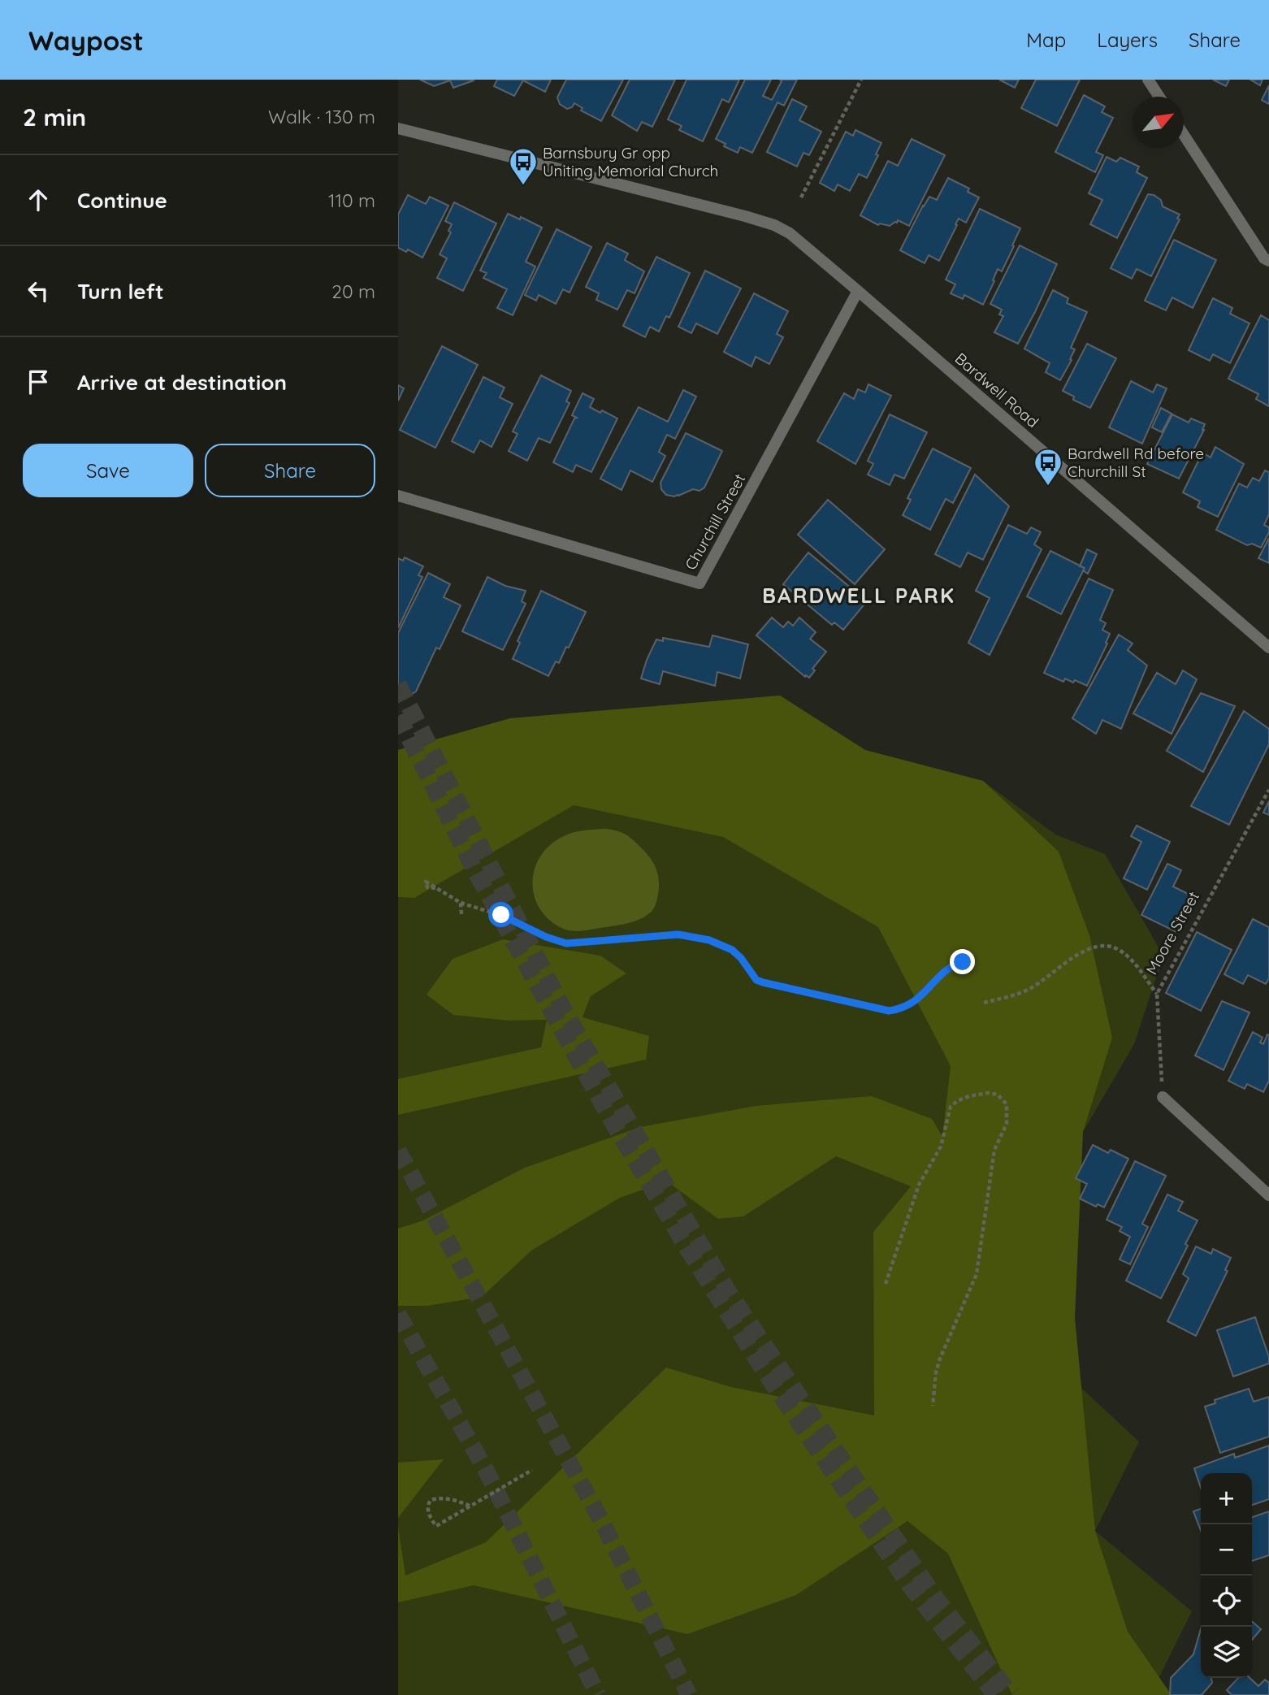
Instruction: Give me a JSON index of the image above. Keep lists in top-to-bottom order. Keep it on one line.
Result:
{"streets":{"street":["Bardwell Road","Churchill Street"],"path":["Moore Street"]},"crossings":[["Bardwell Road","Churchill Street"]],"districts":["BARDWELL PARK"],"places":{"bus stop":["Barnsbury Gr opp Uniting Memorial Church","Bardwell Rd before Churchill St"]},"north":"top right","page":{"header":"Waypost","nav":["Map","Layers","Share"],"heading":["2 min","Walk · 130 m"],"list":[["Continue","110 m"],["Turn left","20 m"],"Arrive at destination"],"buttons":["Save","Share"],"map_buttons":["+","−"]}}
